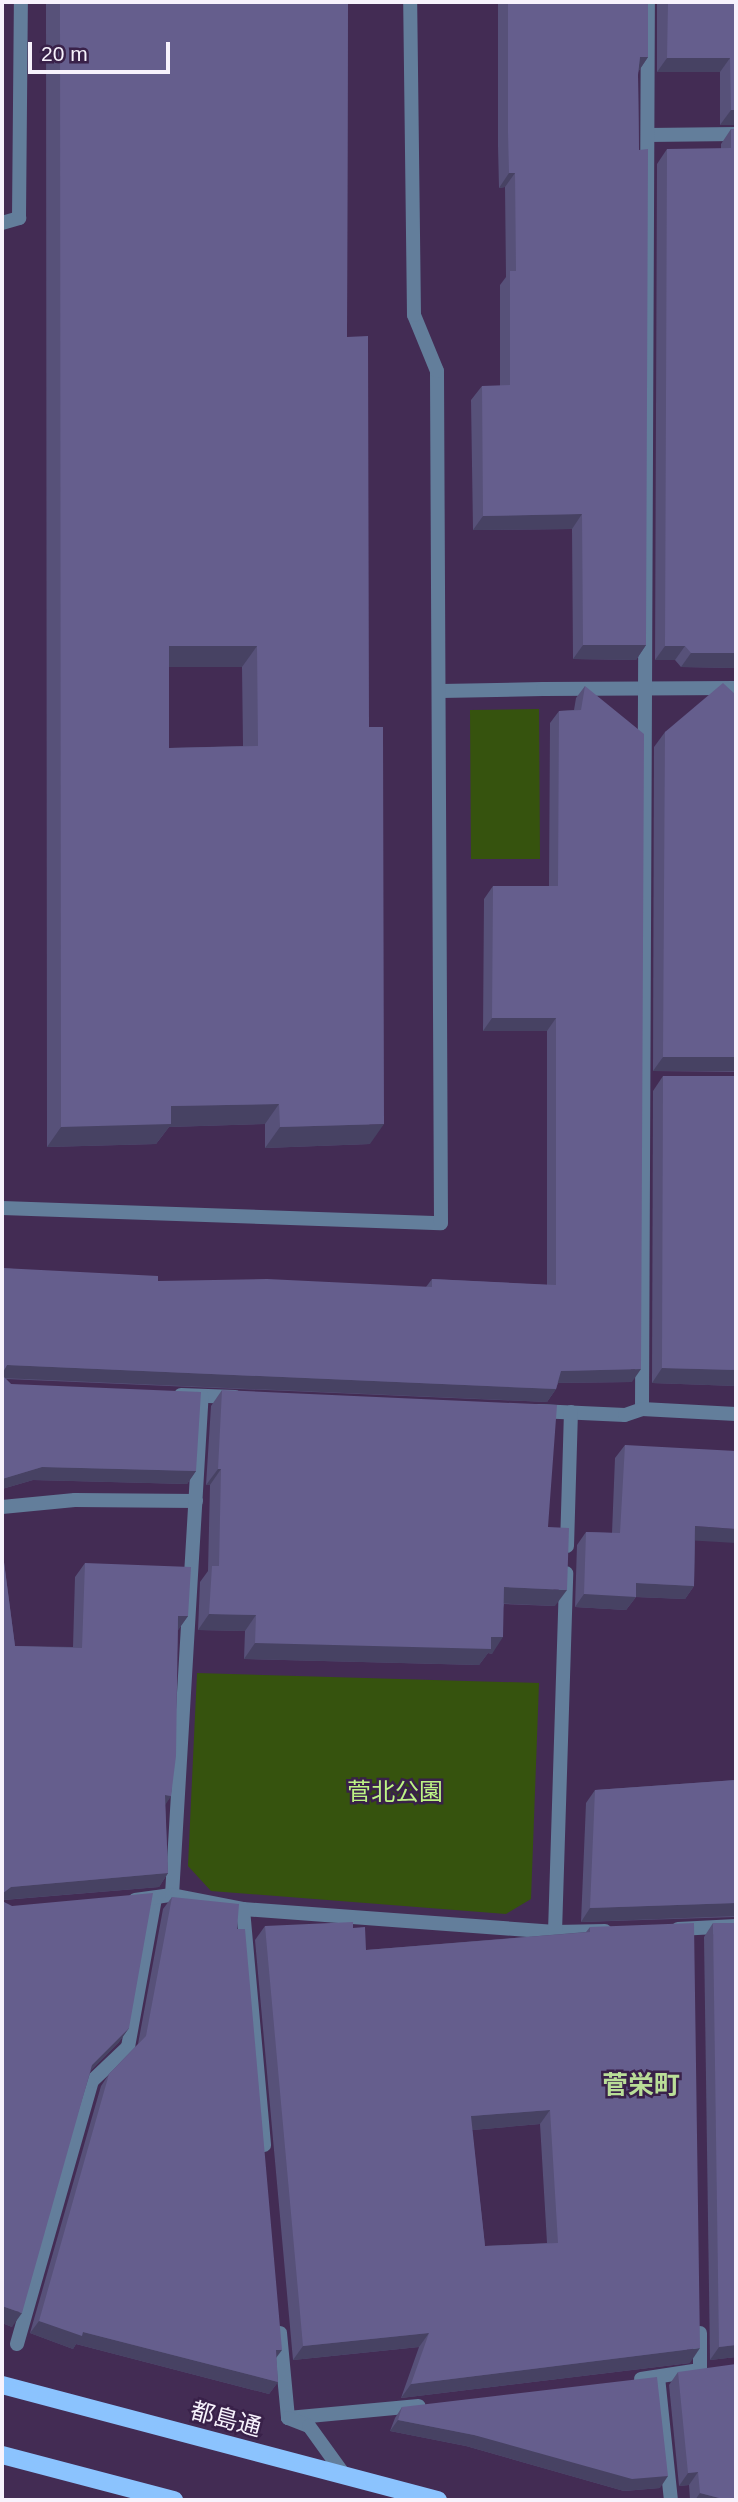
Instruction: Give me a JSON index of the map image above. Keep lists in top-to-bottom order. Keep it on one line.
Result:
{"streets":{"main road":["都島通"]},"districts":["菅栄町"],"parks":["菅北公園"],"scale_bar":"20 m"}
